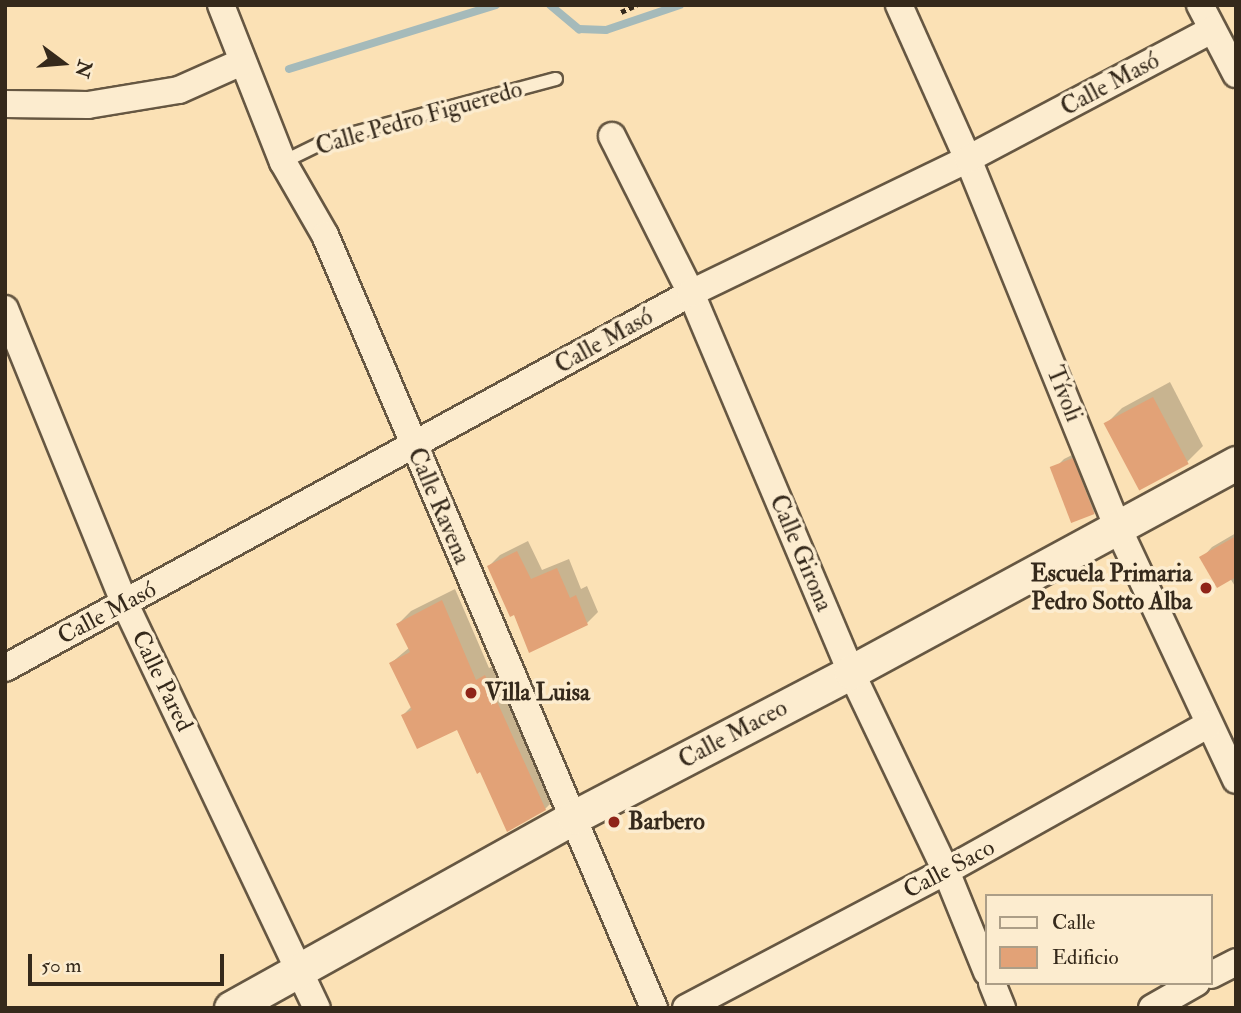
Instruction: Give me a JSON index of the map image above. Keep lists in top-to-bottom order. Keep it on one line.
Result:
{"streets":{"street":["Calle Masó","Tívoli","Calle Ravena","Calle Girona","Calle Pared","Calle Maceo","Calle Saco"],"lane":["Calle Pedro Figueredo"]},"crossings":[["Calle Masó","Tívoli"],["Calle Masó","Calle Ravena"],["Calle Masó","Calle Girona"],["Calle Masó","Calle Pared"],["Calle Pedro Figueredo","Calle Ravena"],["Tívoli","Calle Maceo"],["Tívoli","Calle Saco"],["Calle Ravena","Calle Maceo"],["Calle Girona","Calle Maceo"],["Calle Girona","Calle Saco"],["Calle Pared","Calle Maceo"]],"places":["Escuela Primaria Pedro Sotto Alba","Villa Luisa","Barbero"],"legend":["Calle","Edificio"],"scale_bar":"50 m","north":"right"}
